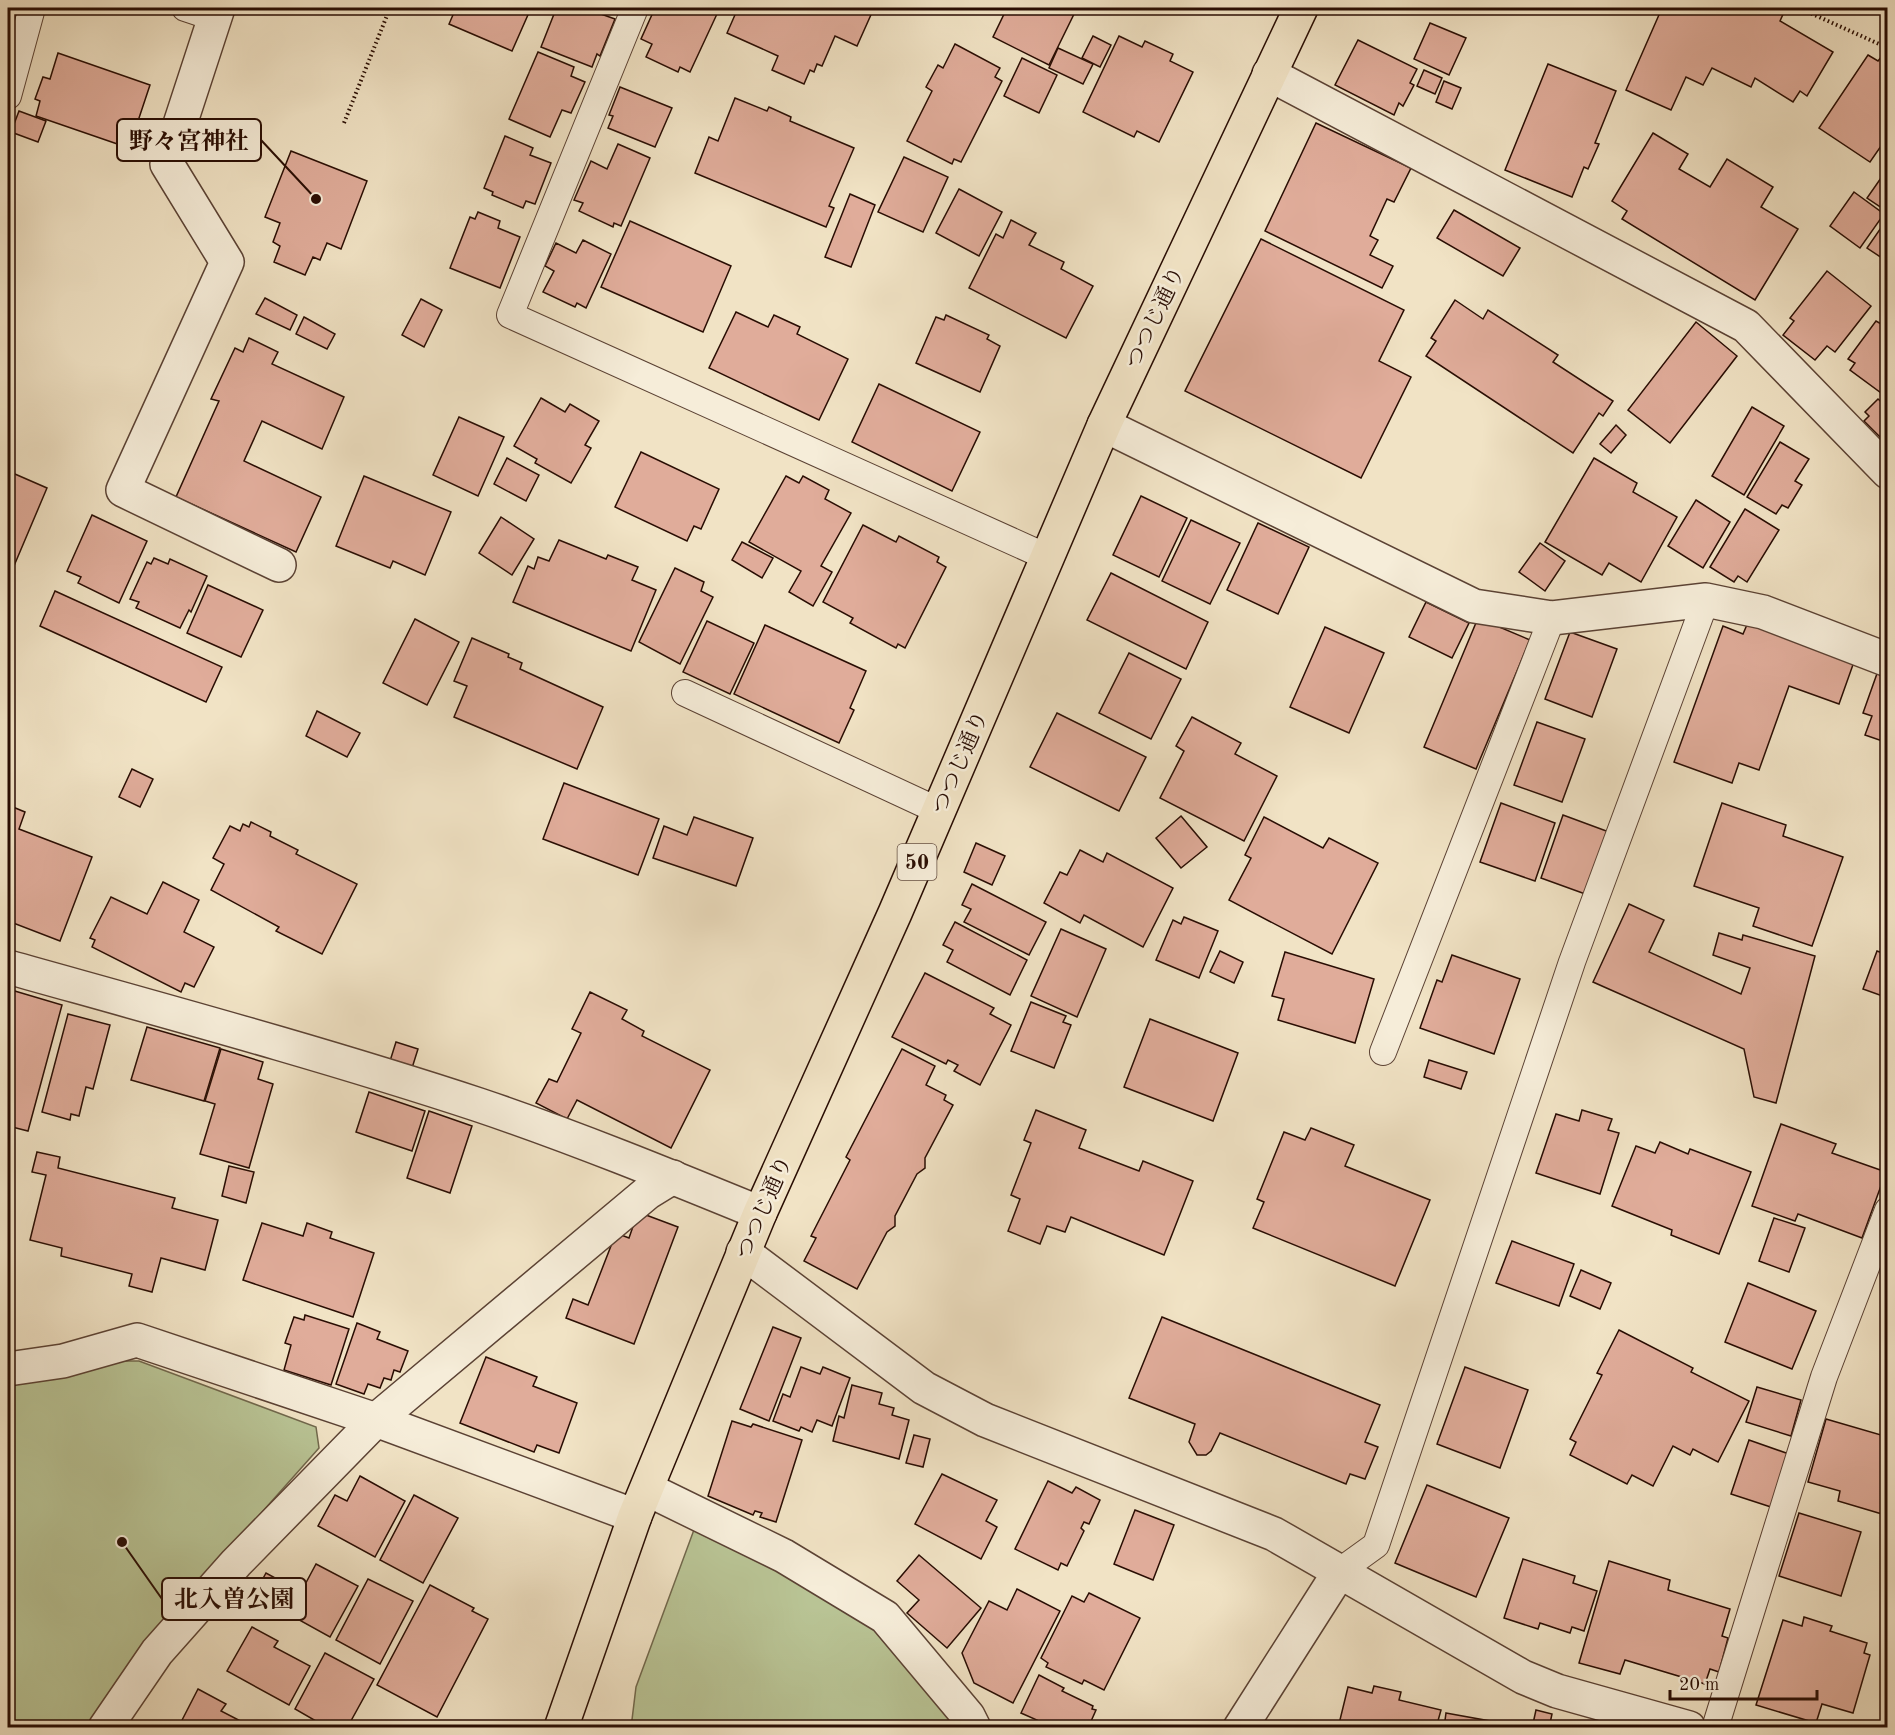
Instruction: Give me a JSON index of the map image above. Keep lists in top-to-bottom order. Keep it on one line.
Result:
{"streets":{"main road":["つつじ通り","50"]},"places":["野々宮神社","北入曽公園"],"scale_bar":"20 m"}
